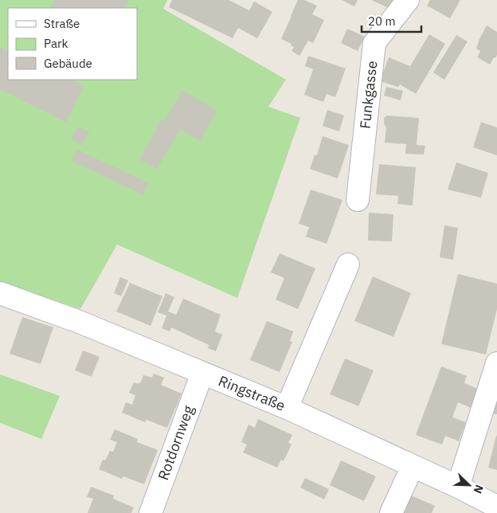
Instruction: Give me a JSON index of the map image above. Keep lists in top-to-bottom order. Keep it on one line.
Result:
{"streets":{"street":["Funkgasse","Ringstraße","Rotdornweg"]},"crossings":[["Ringstraße","Rotdornweg"]],"legend":["Straße","Park","Gebäude"],"scale_bar":"20 m","north":"bottom right"}
